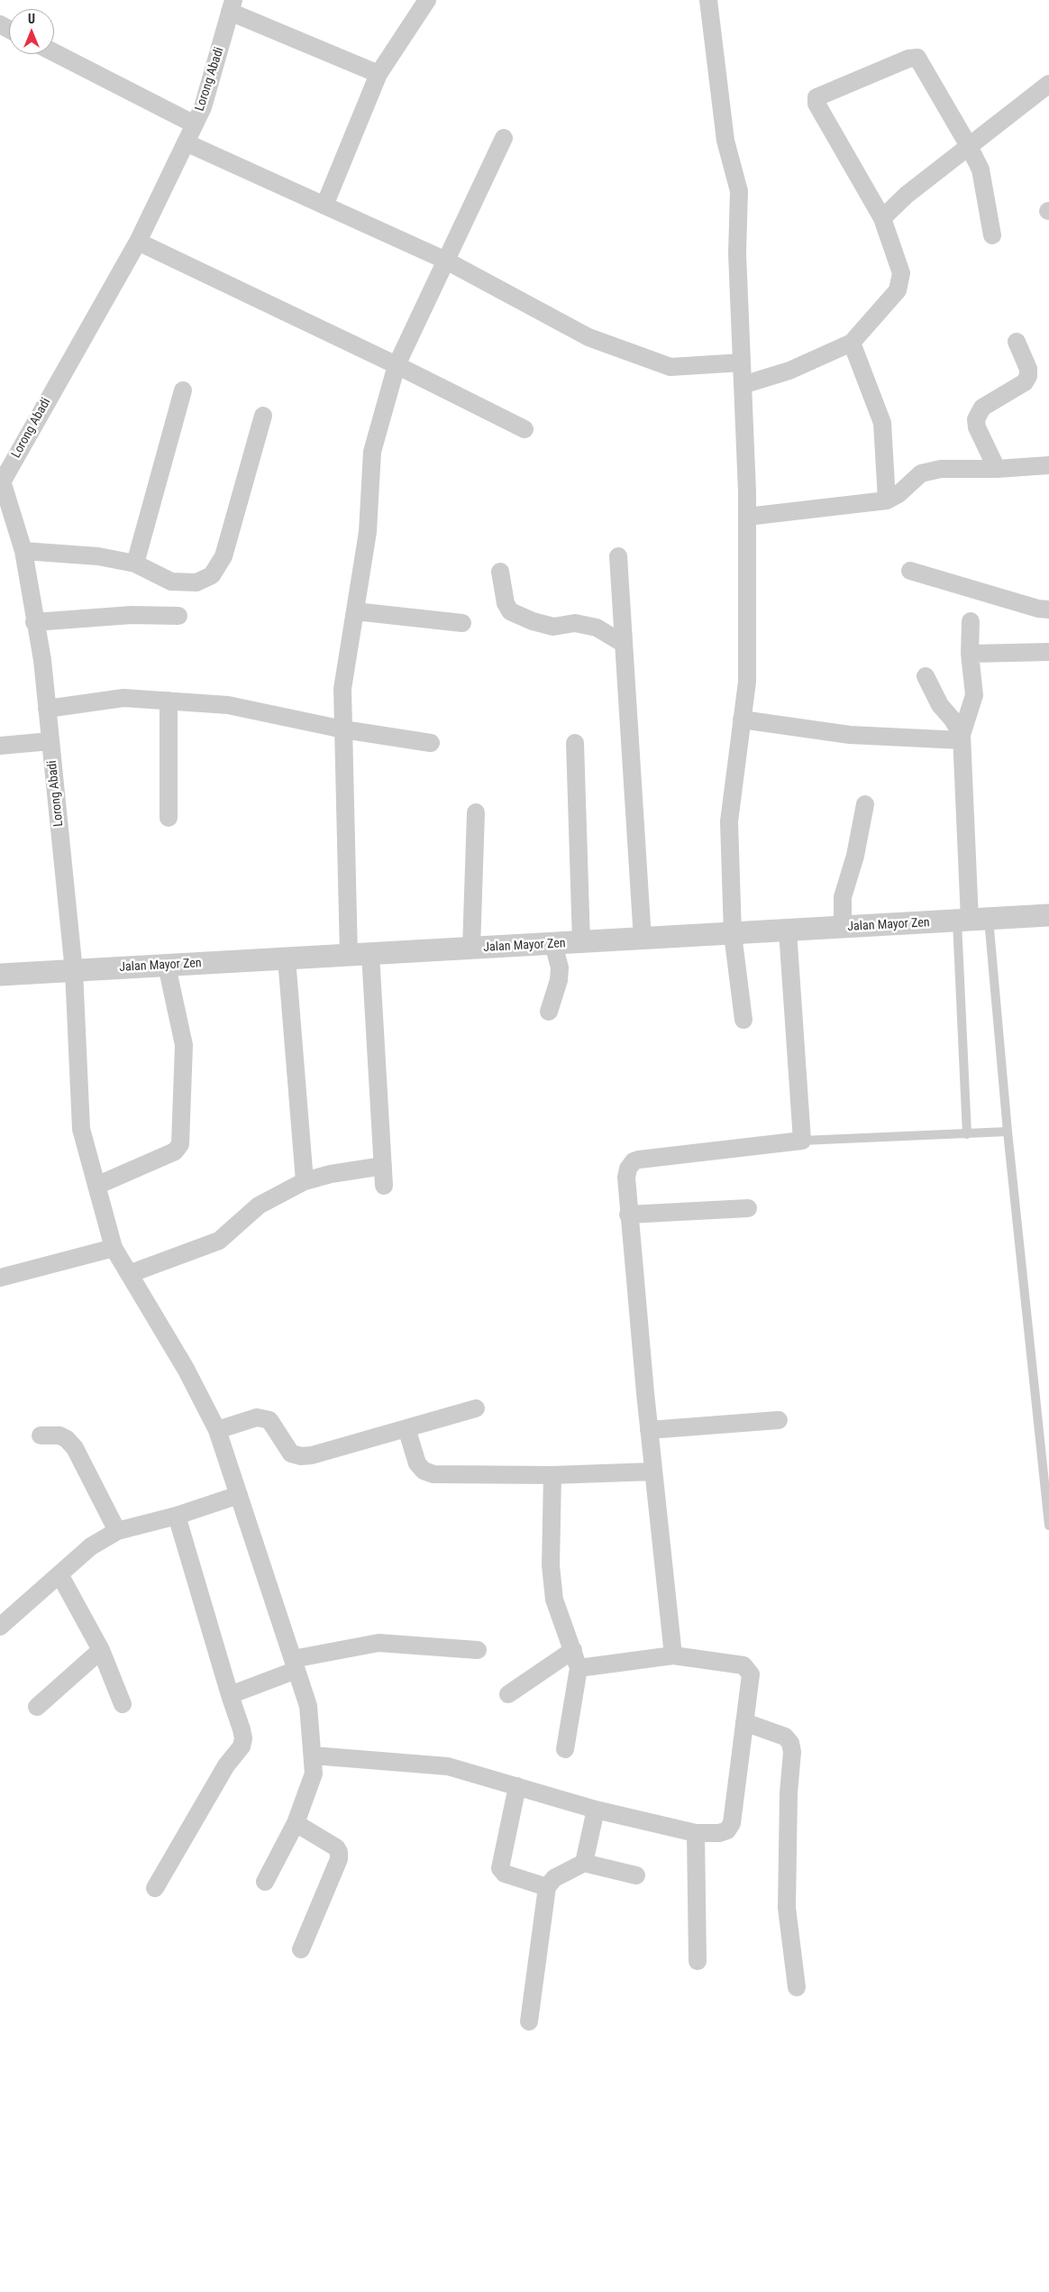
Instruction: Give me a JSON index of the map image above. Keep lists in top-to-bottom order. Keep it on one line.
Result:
{"streets":{"street":["Lorong Abadi","Jalan Mayor Zen"]},"crossings":[["Lorong Abadi","Jalan Mayor Zen"]],"north":"top"}
